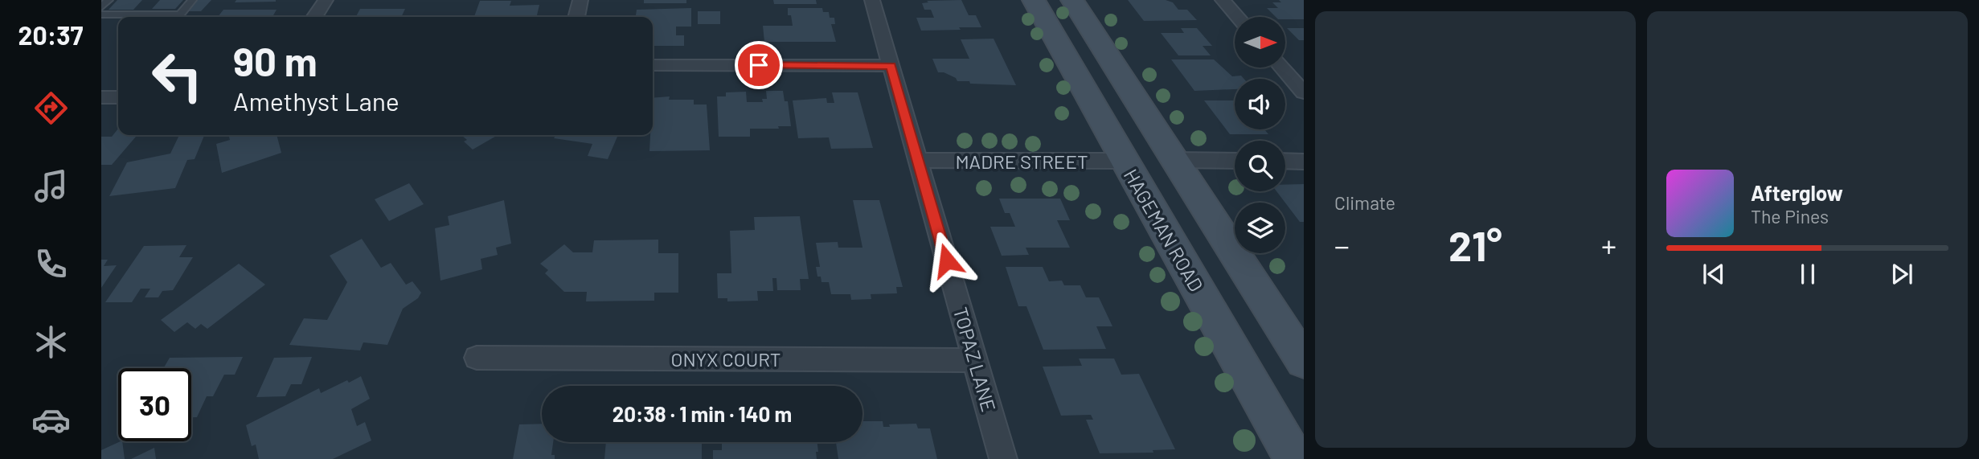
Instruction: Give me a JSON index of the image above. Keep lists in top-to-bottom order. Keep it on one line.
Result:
{"streets":{"main road":["HAGEMAN ROAD"],"street":["MADRE STREET","ONYX COURT","TOPAZ LANE"]},"crossings":[["MADRE STREET","HAGEMAN ROAD"],["MADRE STREET","TOPAZ LANE"],["ONYX COURT","TOPAZ LANE"]],"north":"right","page":{"tabs":"20:37","tile":"Climate","turn":["90 m","Amethyst Lane"],"song":["Afterglow","The Pines"],"heat":["−","21°","+"],"limit":"30","trip":"20:38 · 1 min · 140 m"}}
